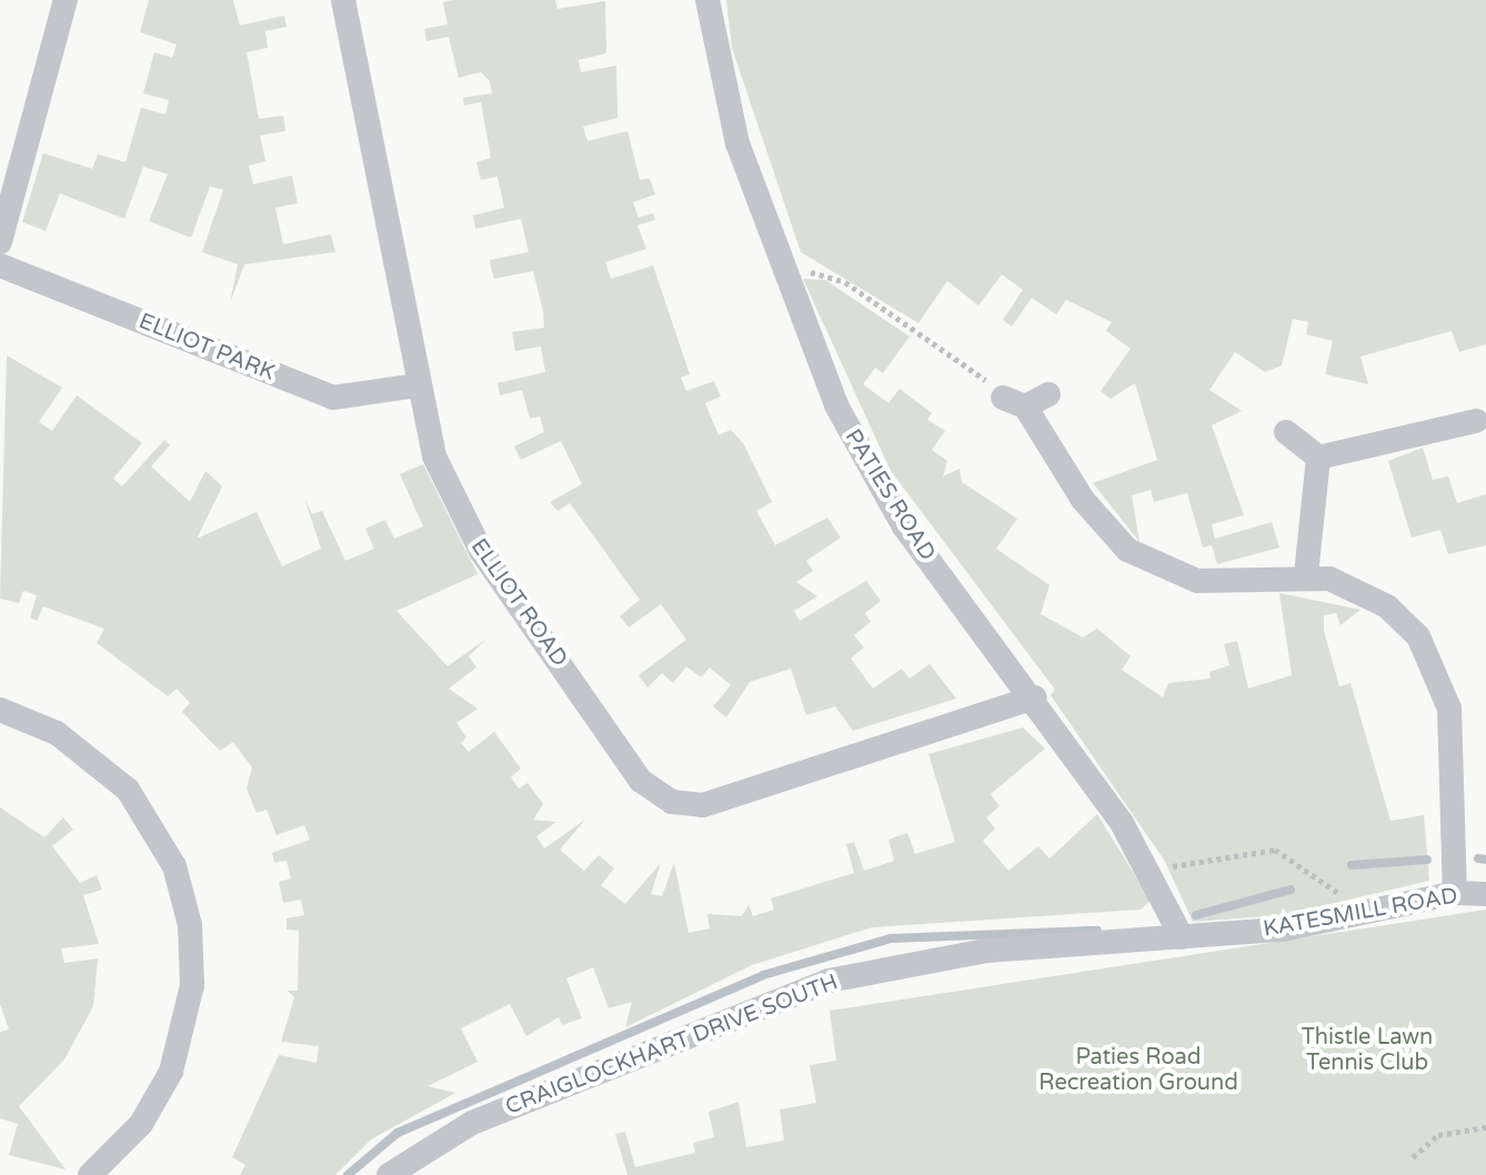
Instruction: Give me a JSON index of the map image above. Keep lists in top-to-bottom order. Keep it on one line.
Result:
{"streets":{"street":["ELLIOT PARK","PATIES ROAD","ELLIOT ROAD","KATESMILL ROAD","CRAIGLOCKHART DRIVE SOUTH"]},"crossings":[["ELLIOT PARK","ELLIOT ROAD"],["PATIES ROAD","ELLIOT ROAD"],["PATIES ROAD","KATESMILL ROAD"],["PATIES ROAD","CRAIGLOCKHART DRIVE SOUTH"],["KATESMILL ROAD","CRAIGLOCKHART DRIVE SOUTH"]],"parks":["Thistle Lawn Tennis Club","Paties Road Recreation Ground"]}
